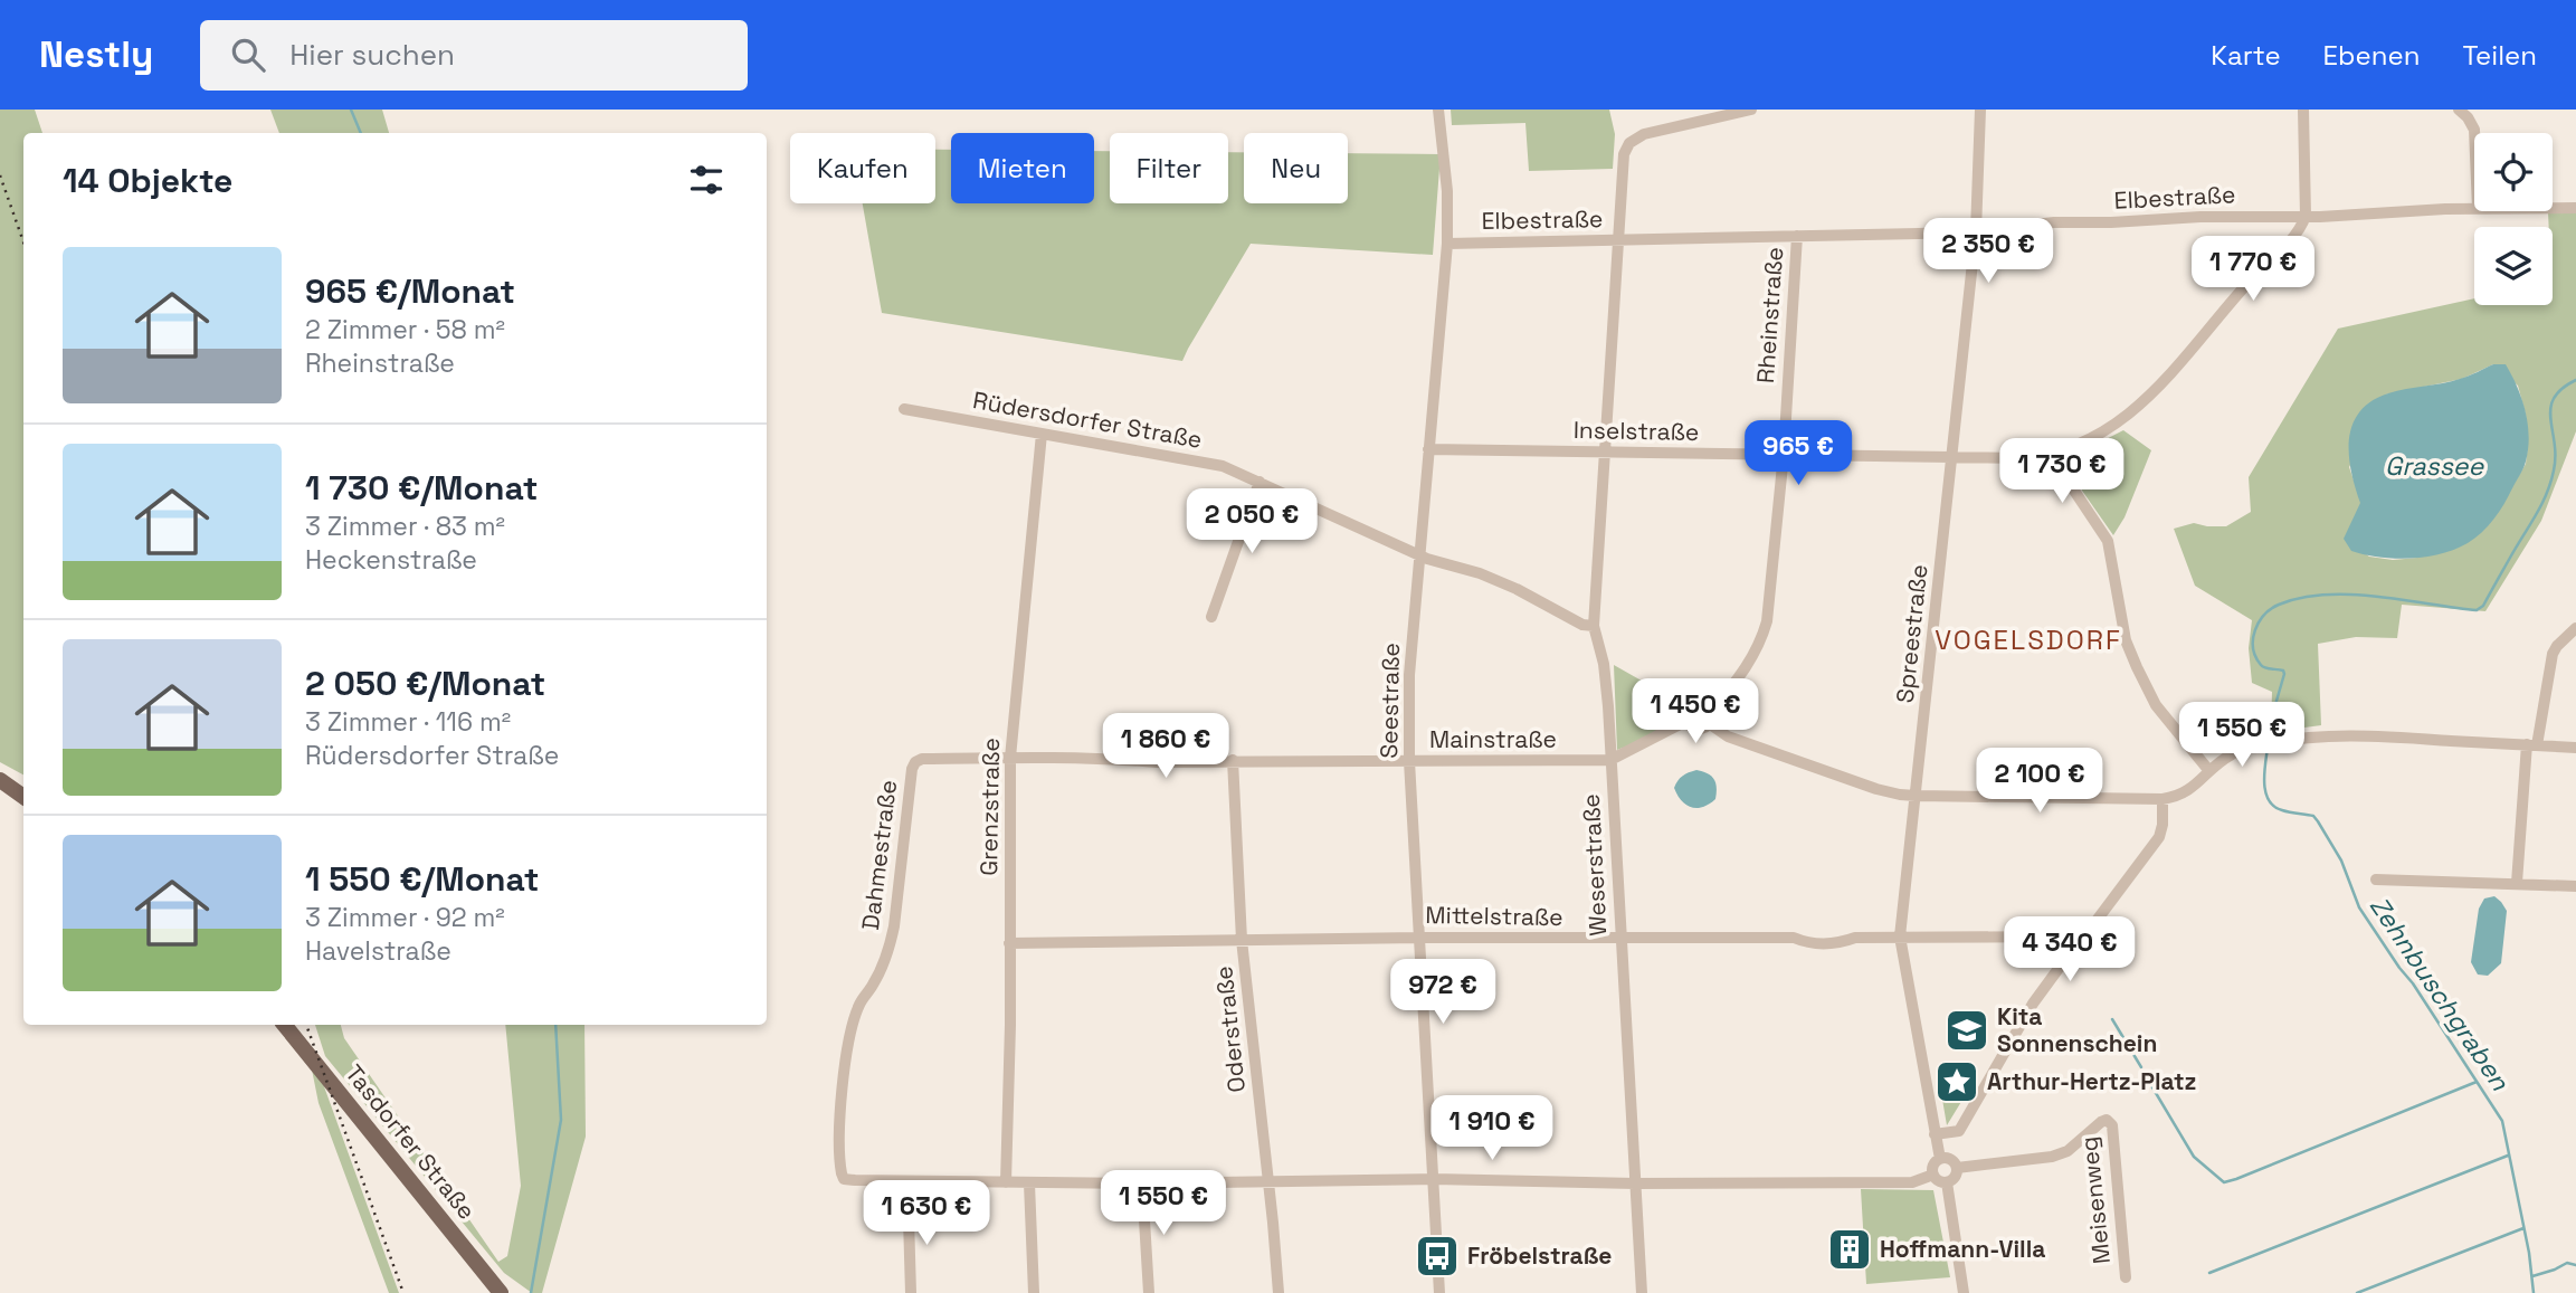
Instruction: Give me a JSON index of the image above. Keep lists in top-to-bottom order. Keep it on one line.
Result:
{"streets":{"main road":["Tasdorfer Straße"],"street":["Elbestraße","Rheinstraße","Rüdersdorfer Straße","Inselstraße","Spreestraße","Seestraße","Mainstraße","Grenzstraße","Dahmestraße","Weserstraße","Mittelstraße","Oderstraße","Meisenweg"]},"crossings":[["Elbestraße","Rheinstraße"],["Elbestraße","Inselstraße"],["Elbestraße","Spreestraße"],["Elbestraße","Seestraße"],["Elbestraße","Weserstraße"],["Rheinstraße","Inselstraße"],["Rheinstraße","Mainstraße"],["Rüdersdorfer Straße","Seestraße"],["Rüdersdorfer Straße","Grenzstraße"],["Rüdersdorfer Straße","Weserstraße"],["Inselstraße","Spreestraße"],["Inselstraße","Seestraße"],["Inselstraße","Weserstraße"],["Spreestraße","Mittelstraße"],["Spreestraße","Meisenweg"],["Seestraße","Mainstraße"],["Seestraße","Mittelstraße"],["Mainstraße","Grenzstraße"],["Mainstraße","Dahmestraße"],["Mainstraße","Weserstraße"],["Mainstraße","Oderstraße"],["Grenzstraße","Mittelstraße"],["Weserstraße","Mittelstraße"],["Mittelstraße","Oderstraße"]],"districts":["VOGELSDORF"],"water":["Grassee","Zehnbuschgraben"],"places":{"school or university":["Kita Sonnenschein"],"place":["Arthur-Hertz-Platz"],"building":["Hoffmann-Villa"],"bus stop":["Fröbelstraße"]},"page":{"header":"Nestly","search":"Hier suchen","nav":["Karte","Ebenen","Teilen"],"chip":["Kaufen","Mieten","Filter","Neu"],"heading":"14 Objekte","price":["2 350 €","1 770 €","965 €","1 730 €","2 050 €","1 450 €","1 550 €","1 860 €","2 100 €","4 340 €","972 €","1 910 €","1 550 €","1 630 €"],"list":[{"name":"965 €/Monat","note":"2 Zimmer · 58 m² · Rheinstraße"},{"name":"1 730 €/Monat","note":"3 Zimmer · 83 m² · Heckenstraße"},{"name":"2 050 €/Monat","note":"3 Zimmer · 116 m² · Rüdersdorfer Straße"},{"name":"1 550 €/Monat","note":"3 Zimmer · 92 m² · Havelstraße"}]}}
